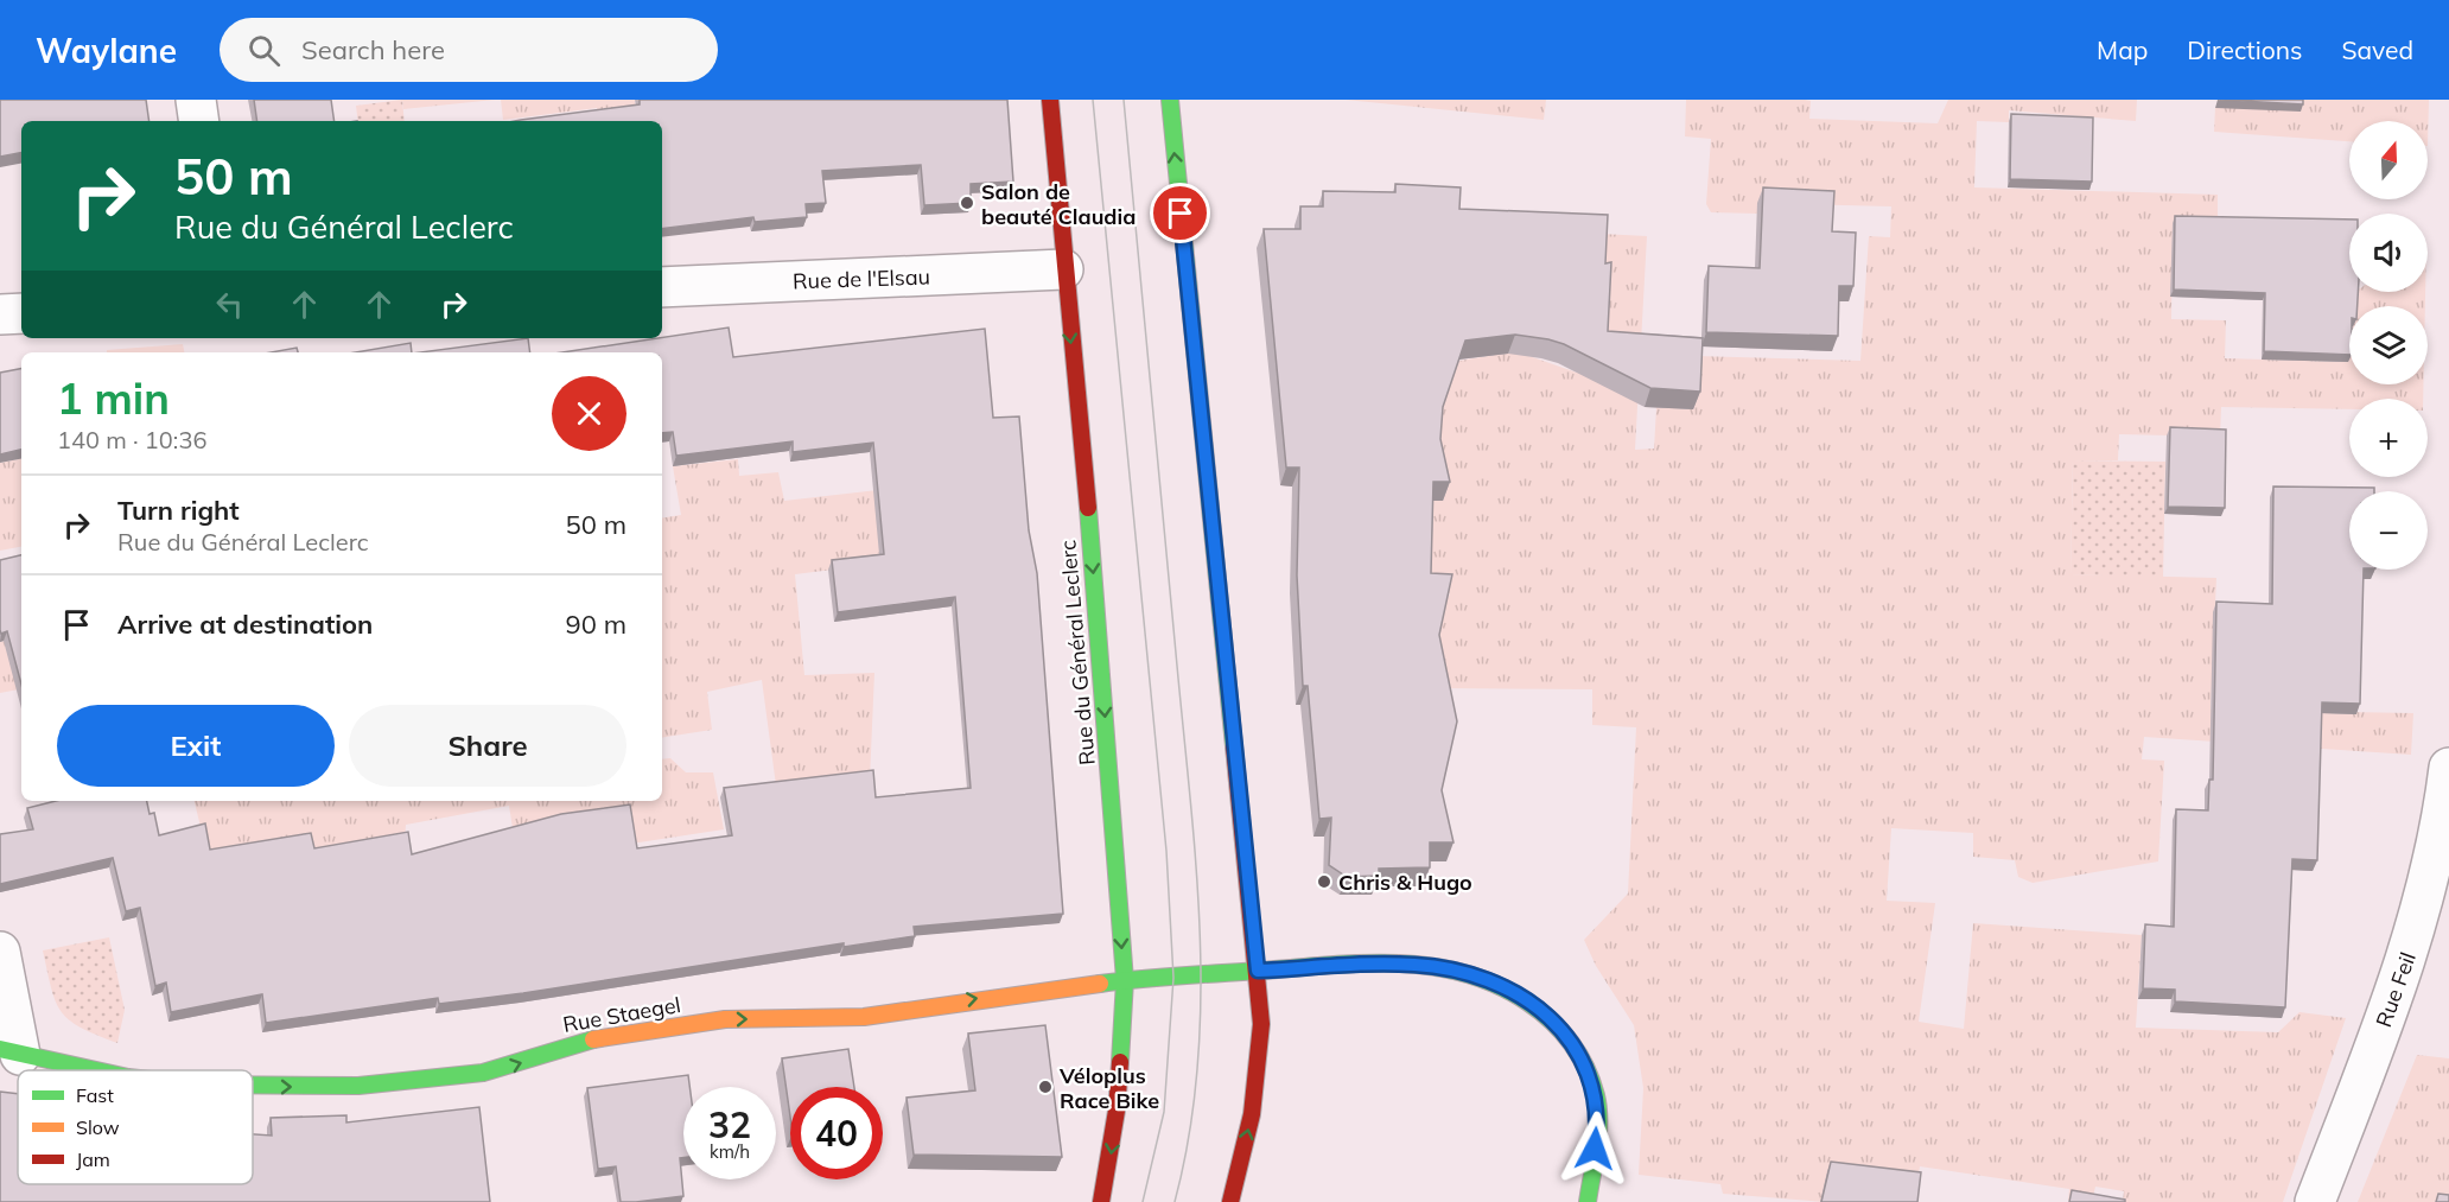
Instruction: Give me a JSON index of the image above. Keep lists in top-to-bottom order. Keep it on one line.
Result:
{"streets":{"main road":["Rue du Général Leclerc","Rue Staegel"],"street":["Rue de l'Elsau","Rue Feil"]},"crossings":[["Rue de l'Elsau","Rue du Général Leclerc"],["Rue du Général Leclerc","Rue Staegel"]],"one_way":["Rue Staegel"],"places":["Salon de beauté Claudia","Chris & Hugo","Véloplus Race Bike"],"legend":["Fast","Slow","Jam"],"north":"top","page":{"header":"Waylane","search":"Search here","nav":["Map","Directions","Saved"],"map_buttons":["+","−"],"turn":["50 m","Rue du Général Leclerc"],"heading":["1 min","140 m · 10:36"],"list":[{"name":"Turn right","note":"Rue du Général Leclerc","value":"50 m"},{"name":"Arrive at destination","value":"90 m"}],"buttons":["Exit","Share"],"speed":"32 km/h","limit":"40"}}
